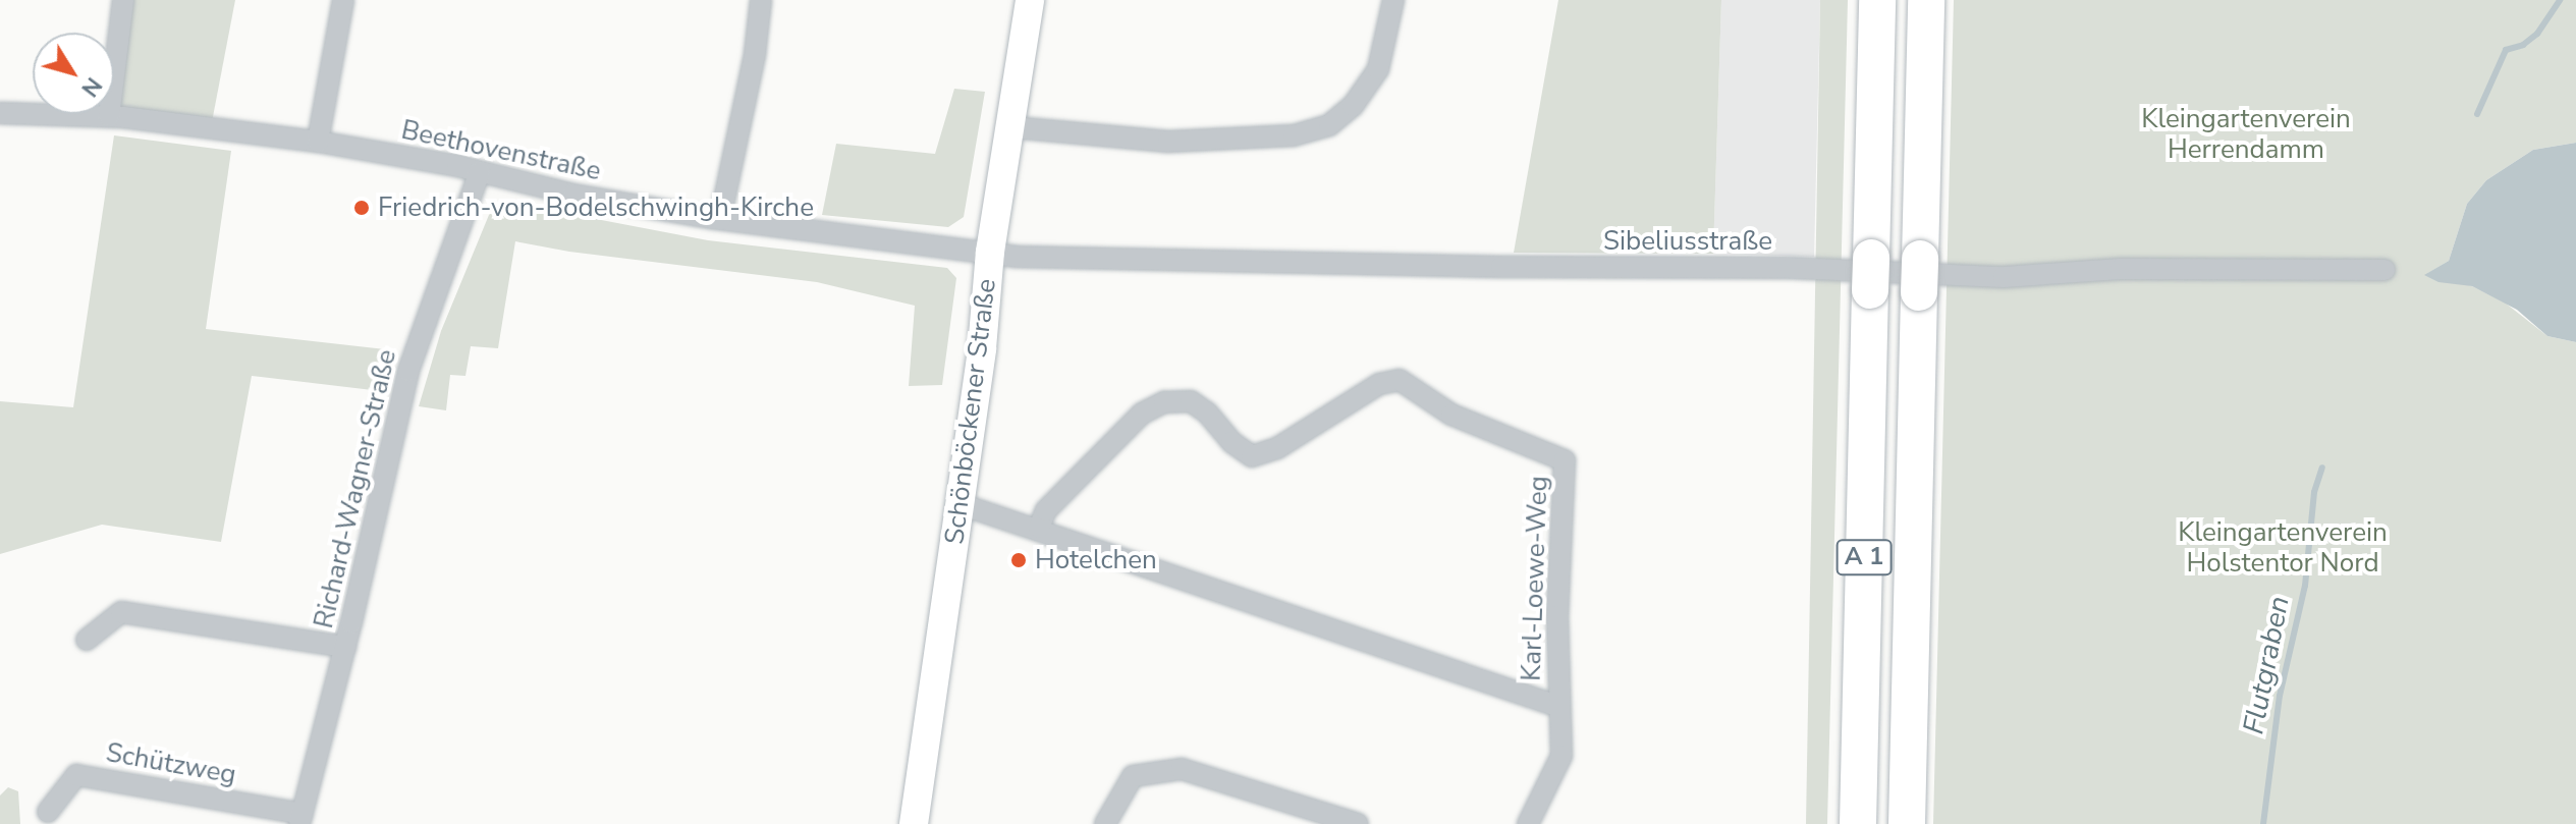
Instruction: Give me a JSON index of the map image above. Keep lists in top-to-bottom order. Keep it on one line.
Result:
{"streets":{"highway":["A 1"],"main road":["Schönböckener Straße"],"street":["Beethovenstraße","Sibeliusstraße","Richard-Wagner-Straße","Karl-Loewe-Weg","Schützweg"]},"crossings":[["Beethovenstraße","Sibeliusstraße"],["Beethovenstraße","Schönböckener Straße"],["Beethovenstraße","Richard-Wagner-Straße"],["Sibeliusstraße","Schönböckener Straße"],["Schönböckener Straße","Karl-Loewe-Weg"],["Richard-Wagner-Straße","Schützweg"]],"water":["Flutgraben"],"parks":["Kleingartenverein Herrendamm","Kleingartenverein Holstentor Nord"],"places":["Friedrich-von-Bodelschwingh-Kirche","Hotelchen"],"north":"bottom right"}
